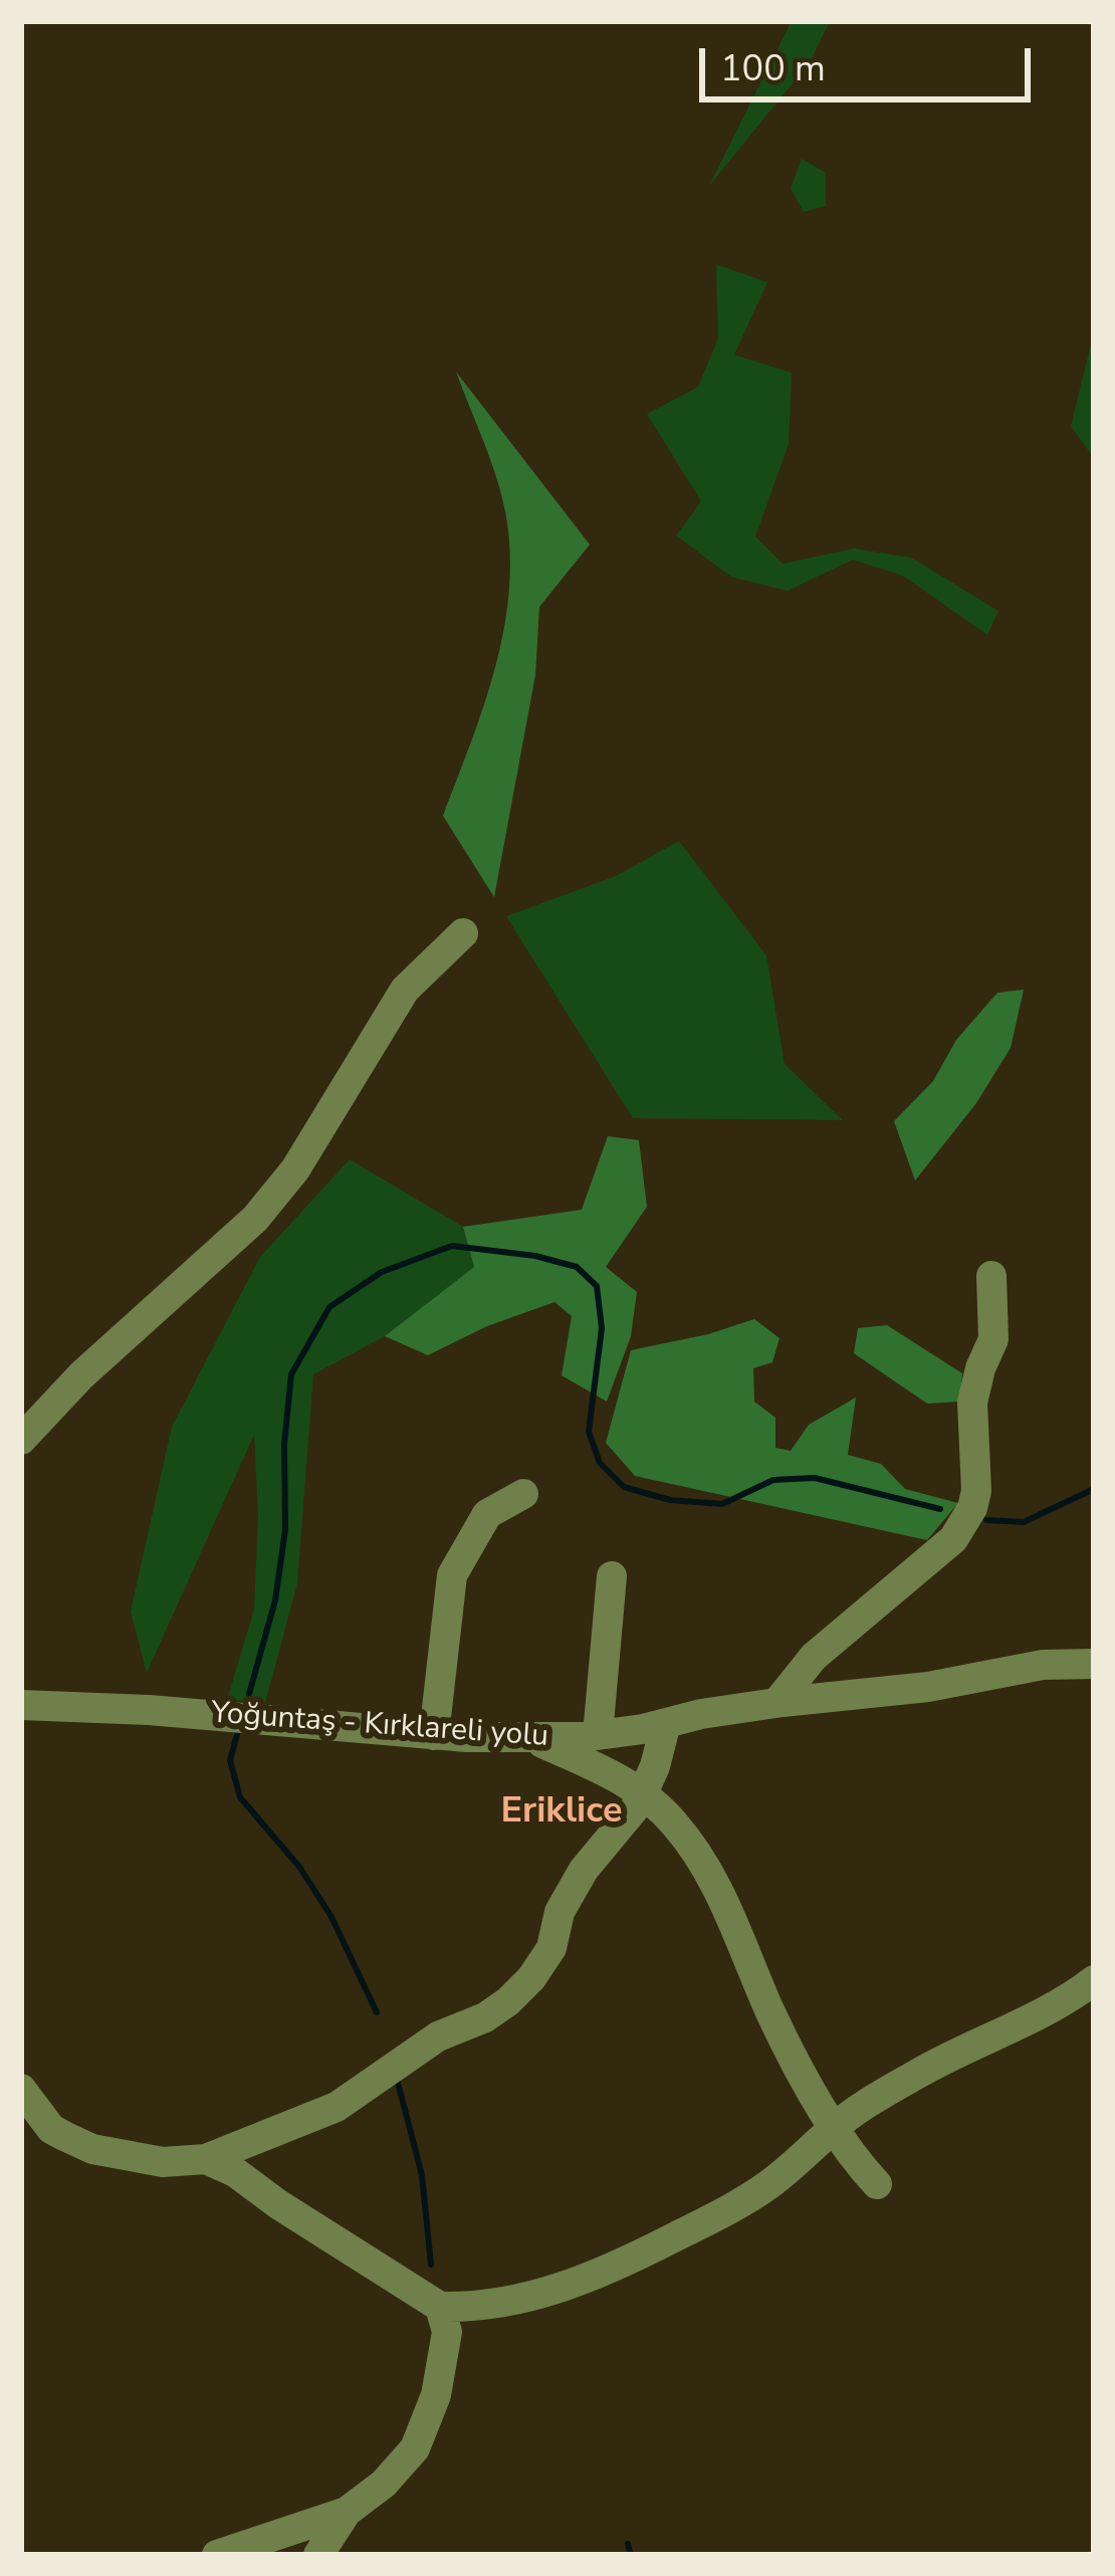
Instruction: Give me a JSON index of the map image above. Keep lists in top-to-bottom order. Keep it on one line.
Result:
{"streets":{"street":["Yoğuntaş - Kırklareli yolu"]},"districts":["Eriklice"],"scale_bar":"100 m"}
